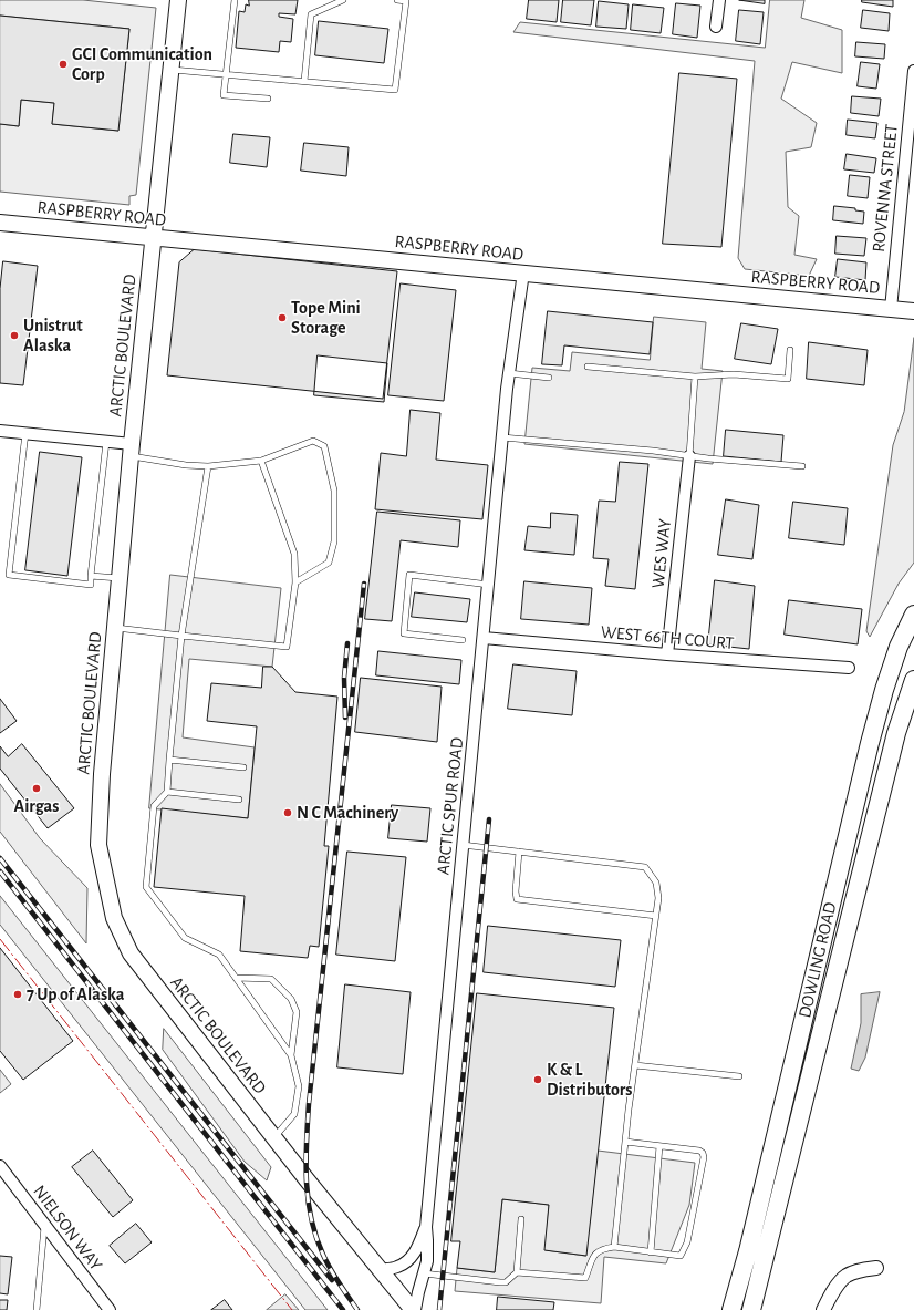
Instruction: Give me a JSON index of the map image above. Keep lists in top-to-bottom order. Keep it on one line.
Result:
{"streets":{"main road":["RASPBERRY ROAD","ARCTIC BOULEVARD","DOWLING ROAD"],"street":["ROVENNA STREET","WES WAY","WEST 66TH COURT","ARCTIC SPUR ROAD","NIELSON WAY"]},"crossings":[["ROVENNA STREET","RASPBERRY ROAD"],["RASPBERRY ROAD","ARCTIC BOULEVARD"],["RASPBERRY ROAD","ARCTIC SPUR ROAD"],["ARCTIC BOULEVARD","ARCTIC SPUR ROAD"],["WES WAY","WEST 66TH COURT"],["WEST 66TH COURT","ARCTIC SPUR ROAD"]],"places":["GCI Communication Corp","Tope Mini Storage","Unistrut Alaska","Airgas","N C Machinery","7 Up of Alaska","K & L Distributors"]}
